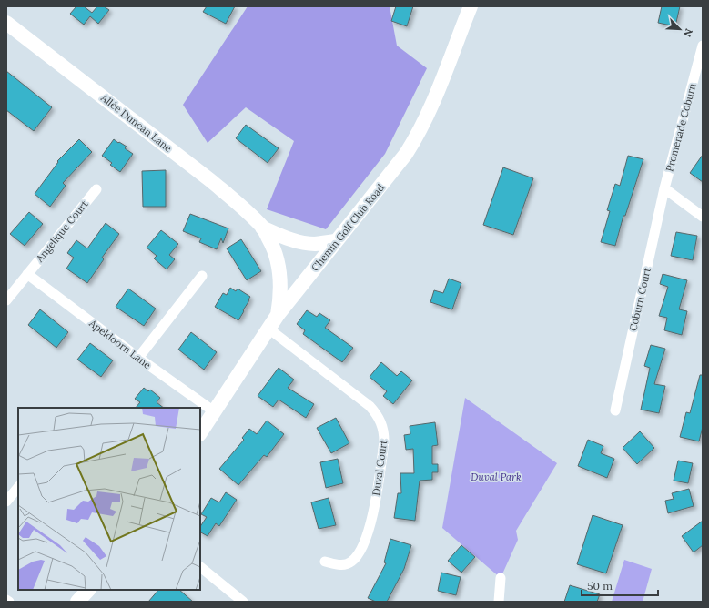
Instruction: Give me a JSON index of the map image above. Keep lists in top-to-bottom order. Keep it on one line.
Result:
{"streets":{"street":["Allée Duncan Lane","Promenade Coburn","Chemin Golf Club Road","Angelique Court","Coburn Court","Apeldoorn Lane","Duval Court"]},"crossings":[["Promenade Coburn","Coburn Court"],["Chemin Golf Club Road","Apeldoorn Lane"],["Chemin Golf Club Road","Duval Court"],["Angelique Court","Apeldoorn Lane"]],"parks":["Duval Park"],"scale_bar":"50 m","north":"bottom right"}
